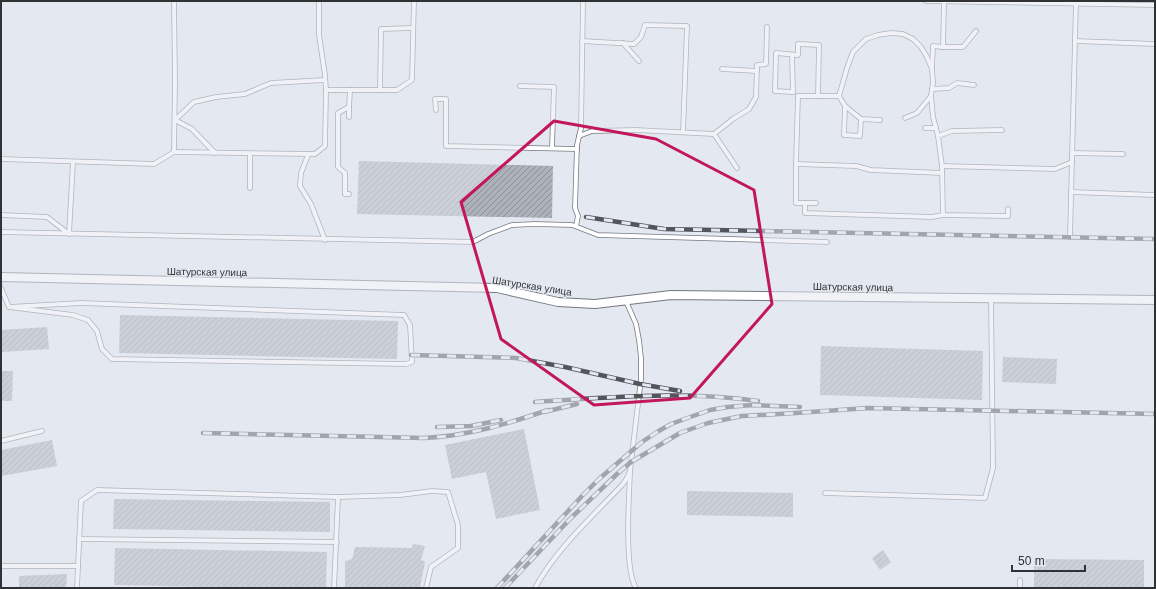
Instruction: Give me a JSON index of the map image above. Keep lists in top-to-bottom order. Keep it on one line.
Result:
{"streets":{"street":["Шатурская улица"]},"scale_bar":"50 m"}
